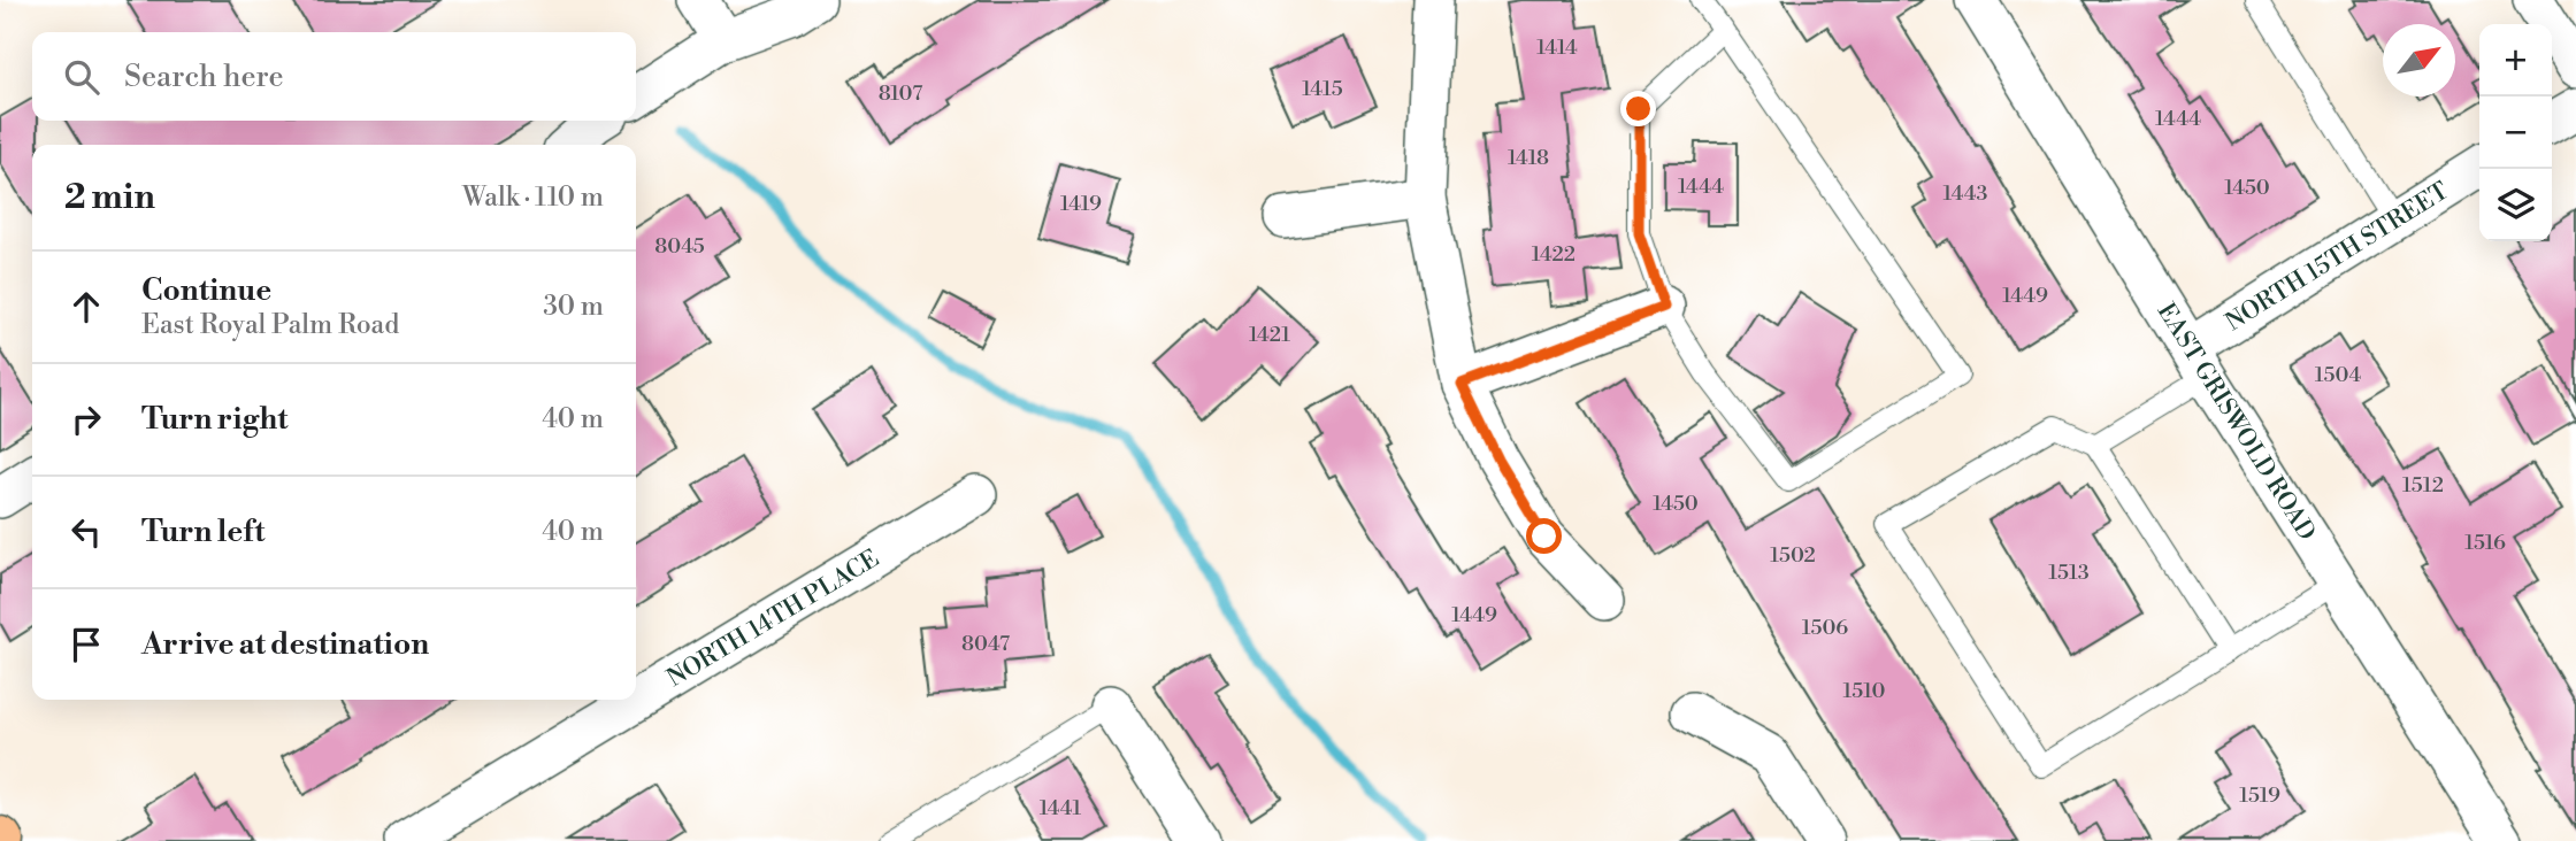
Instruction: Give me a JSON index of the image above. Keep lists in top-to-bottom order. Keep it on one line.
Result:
{"streets":{"street":["NORTH 15TH STREET","EAST GRISWOLD ROAD","NORTH 14TH PLACE"]},"crossings":[["NORTH 15TH STREET","EAST GRISWOLD ROAD"]],"house_numbers":["1414","1415","8107","1444","1418","1444","1450","1443","1419","8045","1422","1449","1421","1504","1512","1450","1516","1502","1513","1449","1506","8047","1510","1519","1441"],"north":"top right","page":{"map_buttons":["+","−"],"search":"Search here","heading":["2 min","Walk · 110 m"],"list":[["Continue","East Royal Palm Road","30 m"],["Turn right","40 m"],["Turn left","40 m"],"Arrive at destination"]}}
